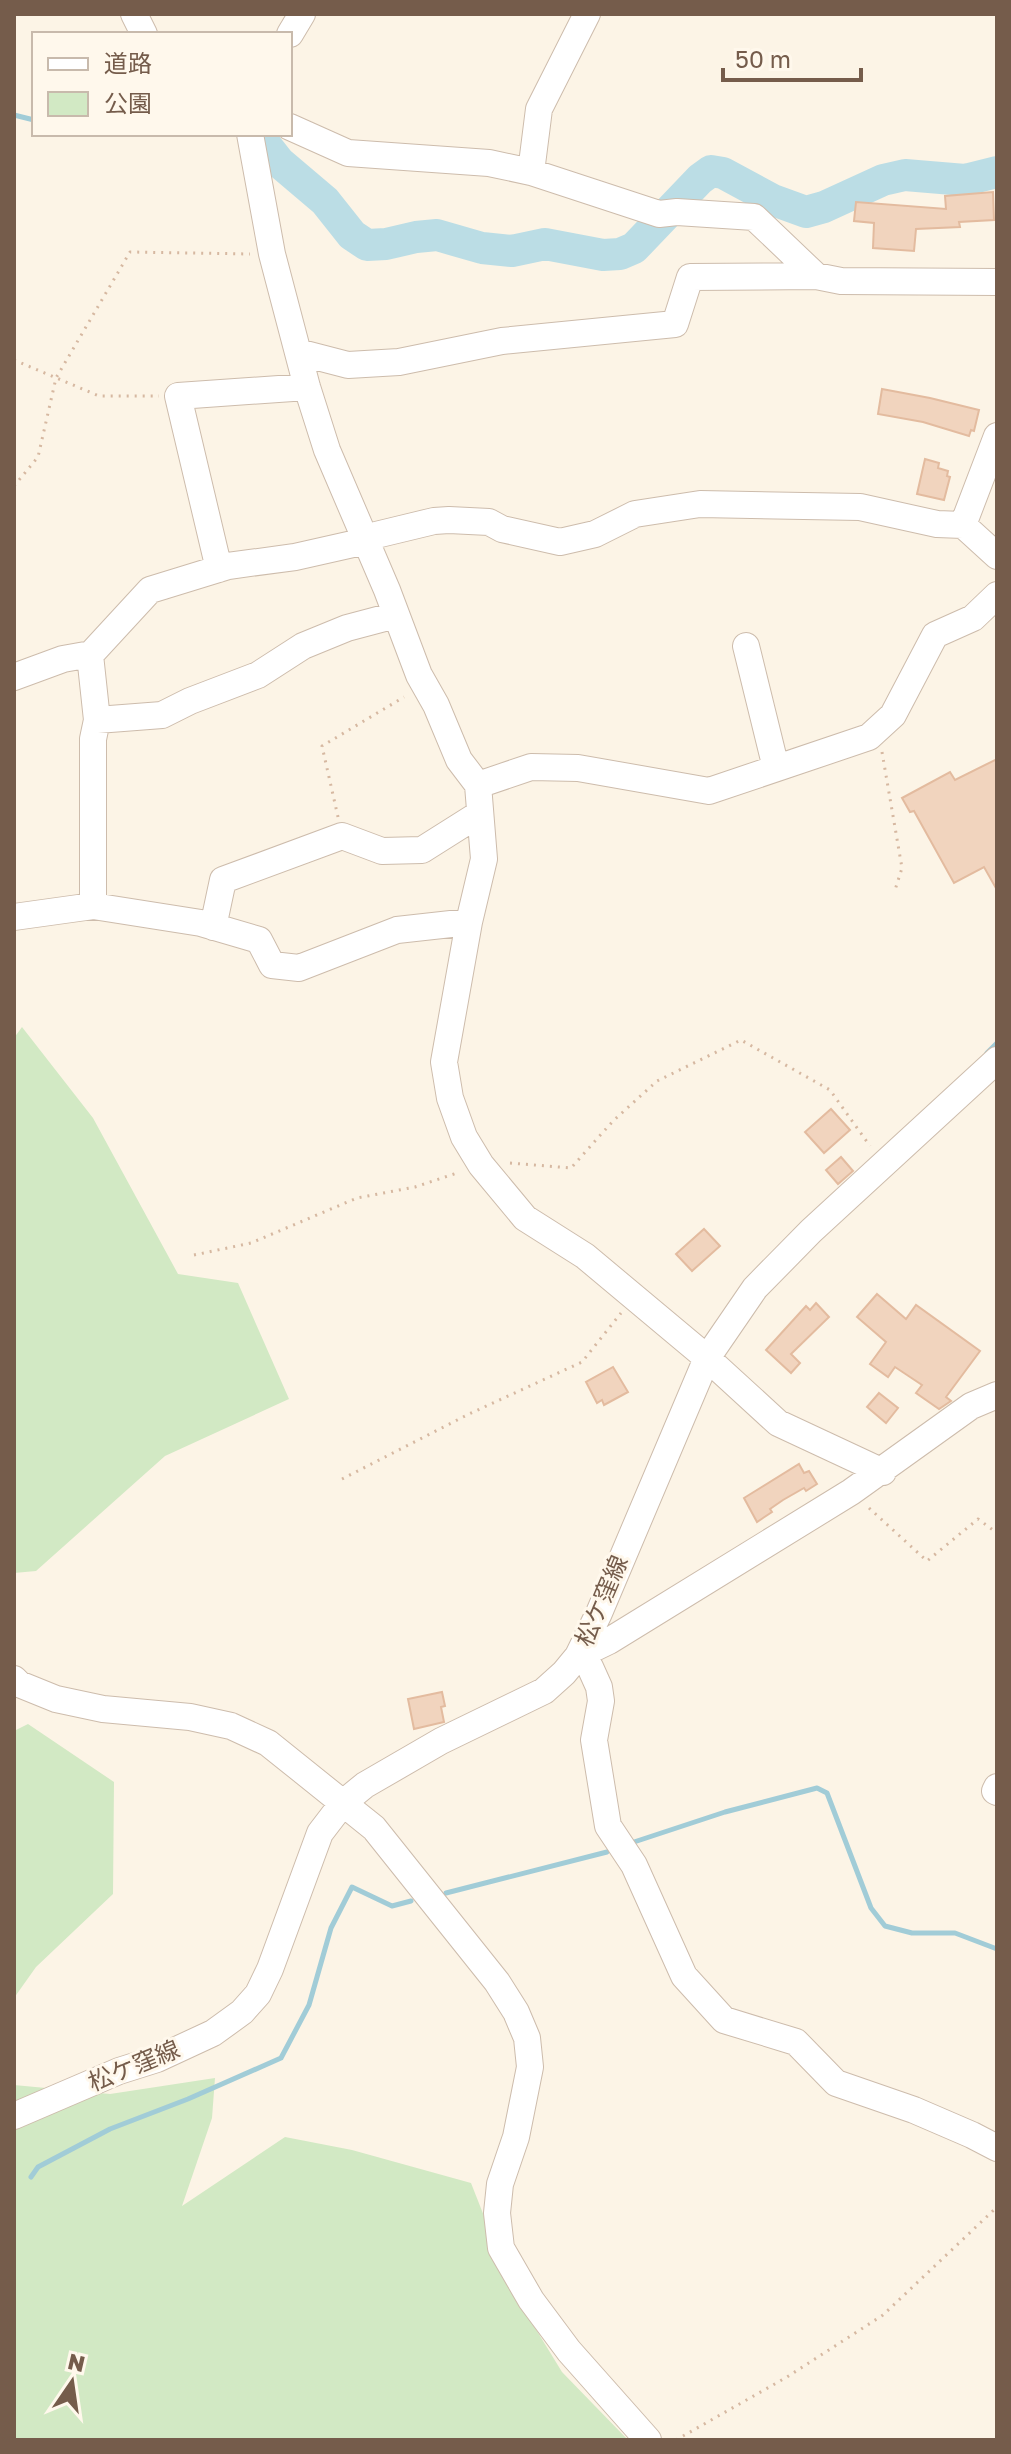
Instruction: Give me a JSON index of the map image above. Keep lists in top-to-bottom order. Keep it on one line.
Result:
{"streets":{"street":["松ケ窪線"]},"legend":["道路","公園"],"scale_bar":"50 m","north":"top"}
